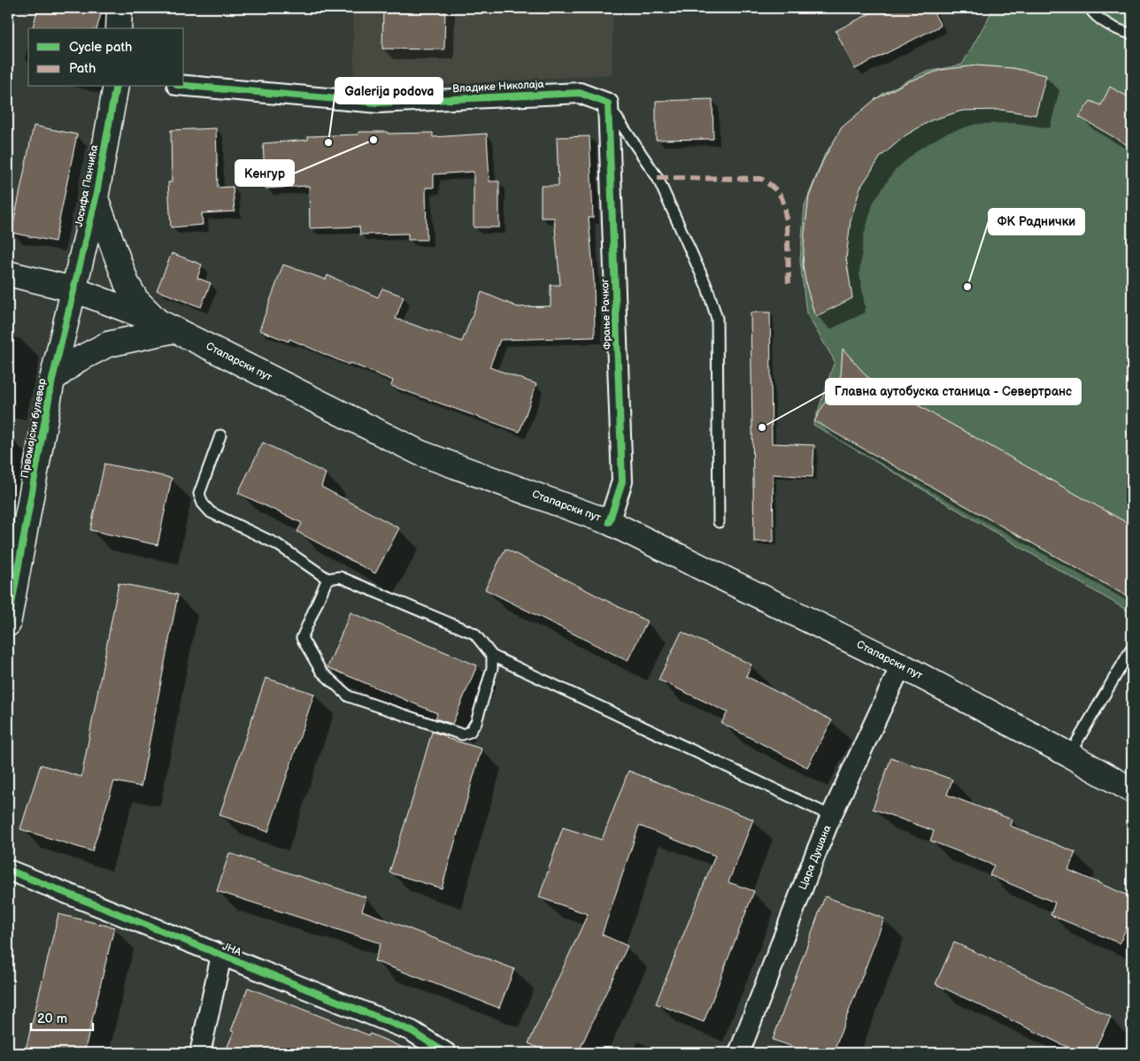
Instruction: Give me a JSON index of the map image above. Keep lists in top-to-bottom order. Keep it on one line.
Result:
{"streets":{"main road":["Јосифа Панчића","Стапарски пут","Првомајски булевар"],"street":["Владике Николаја","Фрање Рачког","Цара Душана","ЈНА"]},"crossings":[["Владике Николаја","Фрање Рачког"],["Јосифа Панчића","Стапарски пут"],["Јосифа Панчића","Првомајски булевар"],["Фрање Рачког","Стапарски пут"],["Стапарски пут","Првомајски булевар"],["Стапарски пут","Цара Душана"]],"places":["Кенгур","Galerija podova","ФК Раднички","Главна аутобуска станица - Севертранс"],"legend":["Cycle path","Path"],"scale_bar":"20 m"}
